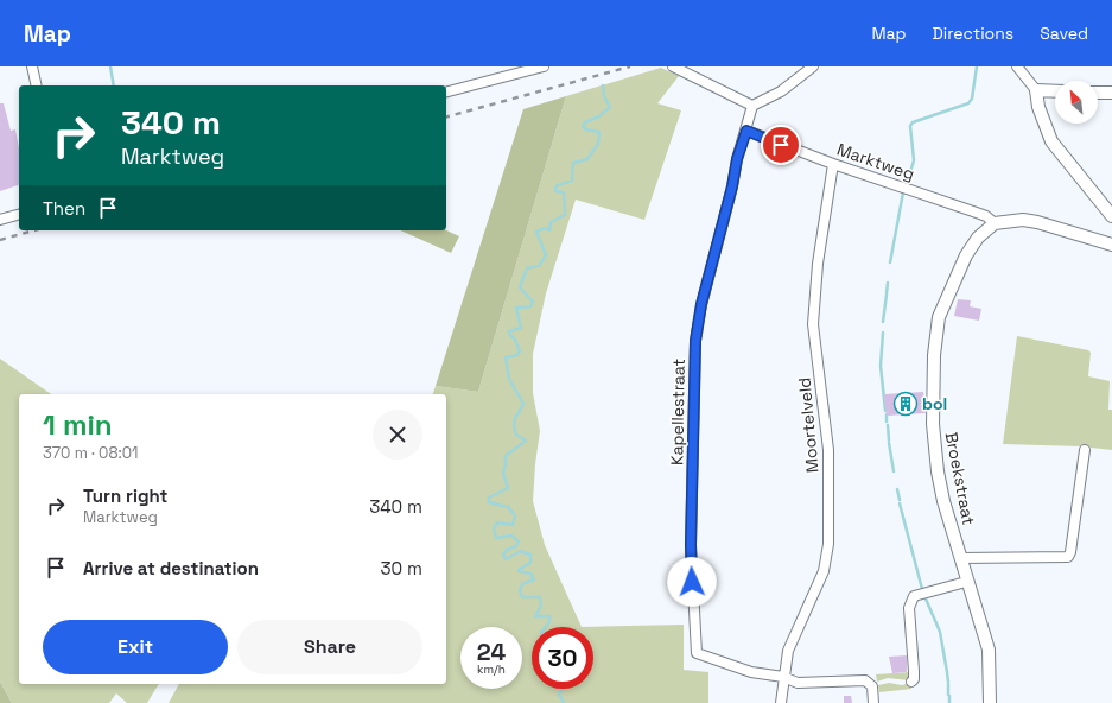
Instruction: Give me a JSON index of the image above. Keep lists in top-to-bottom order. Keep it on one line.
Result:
{"streets":{"street":["Marktweg","Kapellestraat","Moortelveld","Broekstraat"]},"crossings":[["Marktweg","Kapellestraat"],["Marktweg","Moortelveld"],["Marktweg","Broekstraat"],["Kapellestraat","Moortelveld"]],"places":{"building":["bol"]},"north":"top left","page":{"header":"Map","nav":["Map","Directions","Saved"],"turn":["340 m","Marktweg"],"then":"Then","heading":["1 min","370 m · 08:01"],"list":[{"name":"Turn right","note":"Marktweg","value":"340 m"},{"name":"Arrive at destination","value":"30 m"}],"buttons":["Exit","Share"],"speed":"24 km/h","limit":"30"}}
